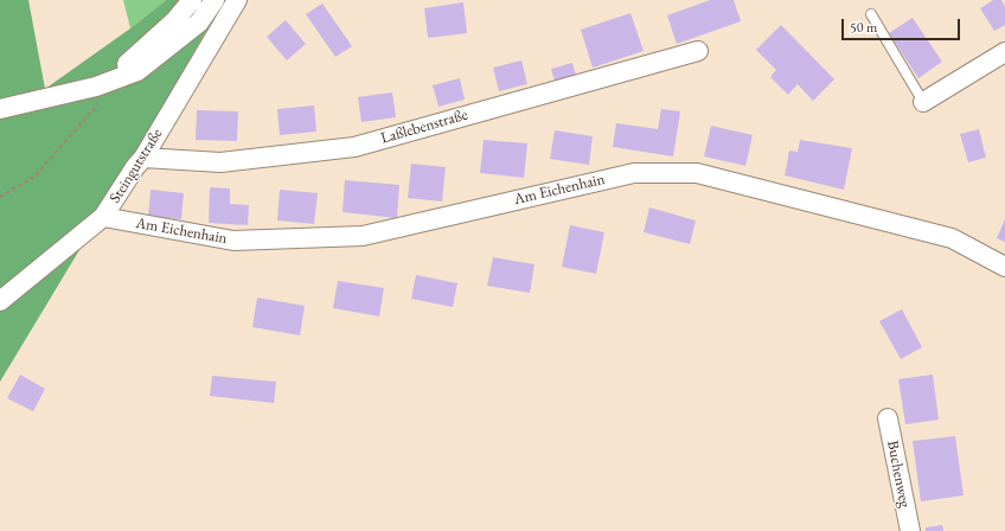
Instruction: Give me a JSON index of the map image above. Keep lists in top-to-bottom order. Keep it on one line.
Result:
{"streets":{"street":["Laßlebenstraße","Steingutstraße","Am Eichenhain","Buchenweg"]},"crossings":[["Laßlebenstraße","Steingutstraße"],["Steingutstraße","Am Eichenhain"]],"scale_bar":"50 m"}
